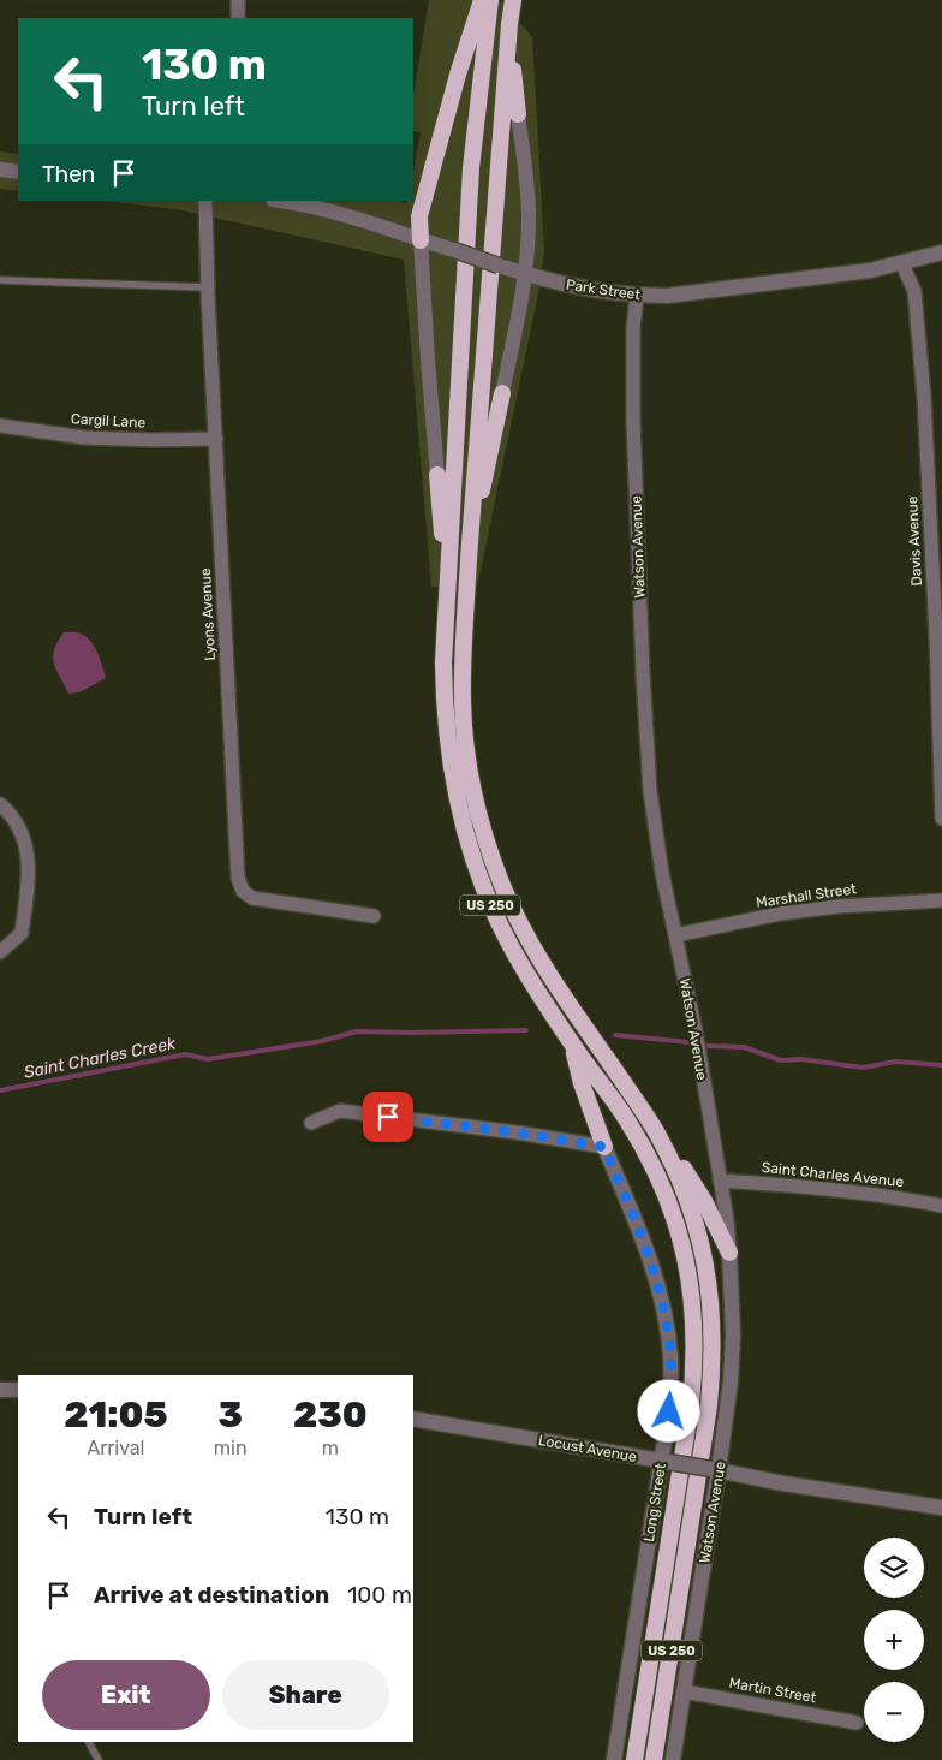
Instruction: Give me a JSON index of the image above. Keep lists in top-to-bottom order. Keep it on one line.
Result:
{"streets":{"highway":["US 250"],"street":["Park Street","Cargil Lane","Davis Avenue","Watson Avenue","Lyons Avenue","Marshall Street","Saint Charles Avenue","Locust Avenue","Long Street","Martin Street"]},"crossings":[["Park Street","Davis Avenue"],["Park Street","Watson Avenue"],["Cargil Lane","Lyons Avenue"],["Watson Avenue","Marshall Street"],["Watson Avenue","Saint Charles Avenue"],["Watson Avenue","Locust Avenue"],["Watson Avenue","Martin Street"],["Locust Avenue","Long Street"]],"water":["Saint Charles Creek"],"page":{"turn":["130 m","Turn left"],"then":"Then","eta":["21:05","Arrival","3","min","230","m"],"list":[{"name":"Turn left","value":"130 m"},{"name":"Arrive at destination","value":"100 m"}],"map_buttons":["+","−"],"buttons":["Exit","Share"]}}
